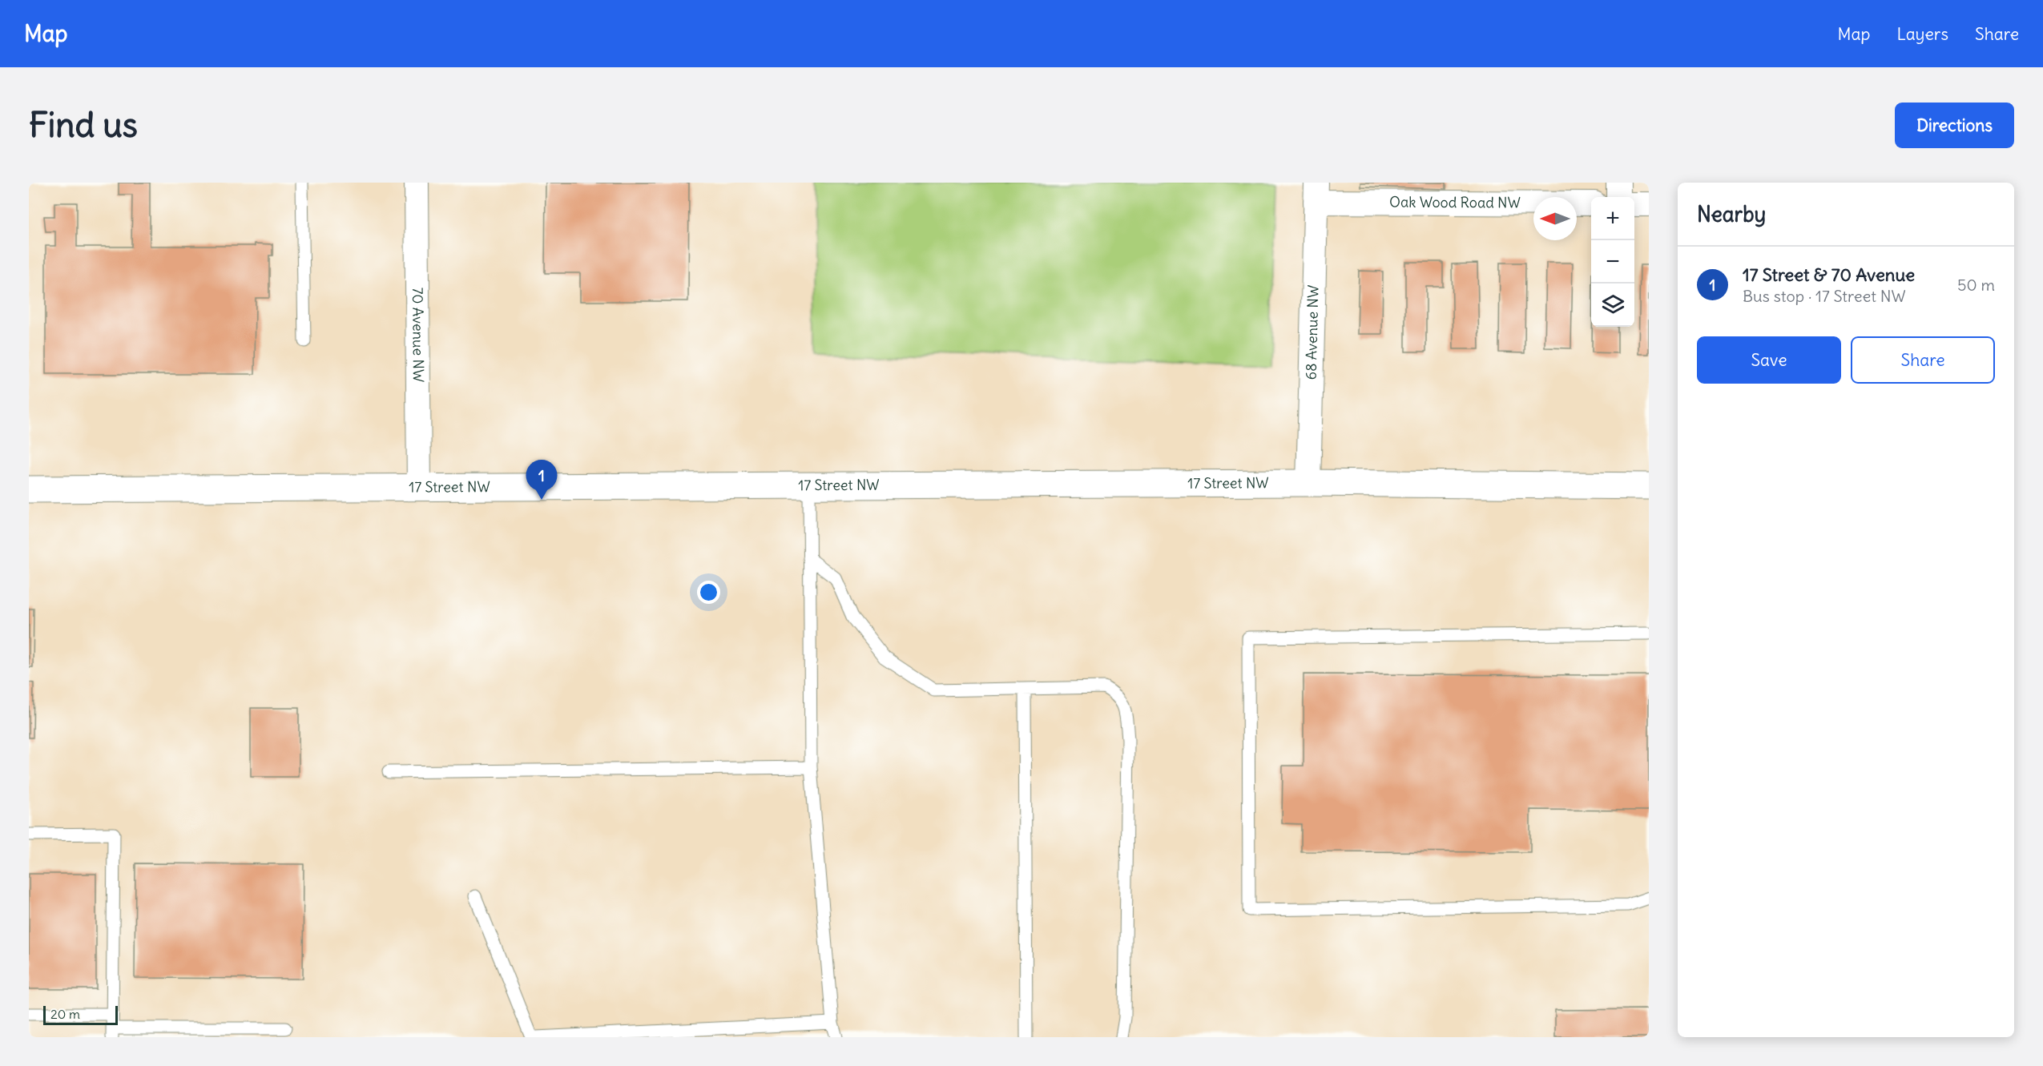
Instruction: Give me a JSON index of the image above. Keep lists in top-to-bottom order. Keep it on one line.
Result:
{"streets":{"main road":["17 Street NW"],"street":["Oak Wood Road NW","68 Avenue NW","70 Avenue NW"]},"crossings":[["Oak Wood Road NW","68 Avenue NW"],["68 Avenue NW","17 Street NW"],["70 Avenue NW","17 Street NW"]],"scale_bar":"20 m","north":"left","page":{"header":"Map","nav":["Map","Layers","Share"],"buttons":["Directions",["Save","Share"]],"title":"Find us","heading":"Nearby","map_buttons":["+","−"],"list":[{"mark":"1","name":"17 Street & 70 Avenue","note":"Bus stop · 17 Street NW","value":"50 m"}],"pins":"1","scale":"20 m"}}
